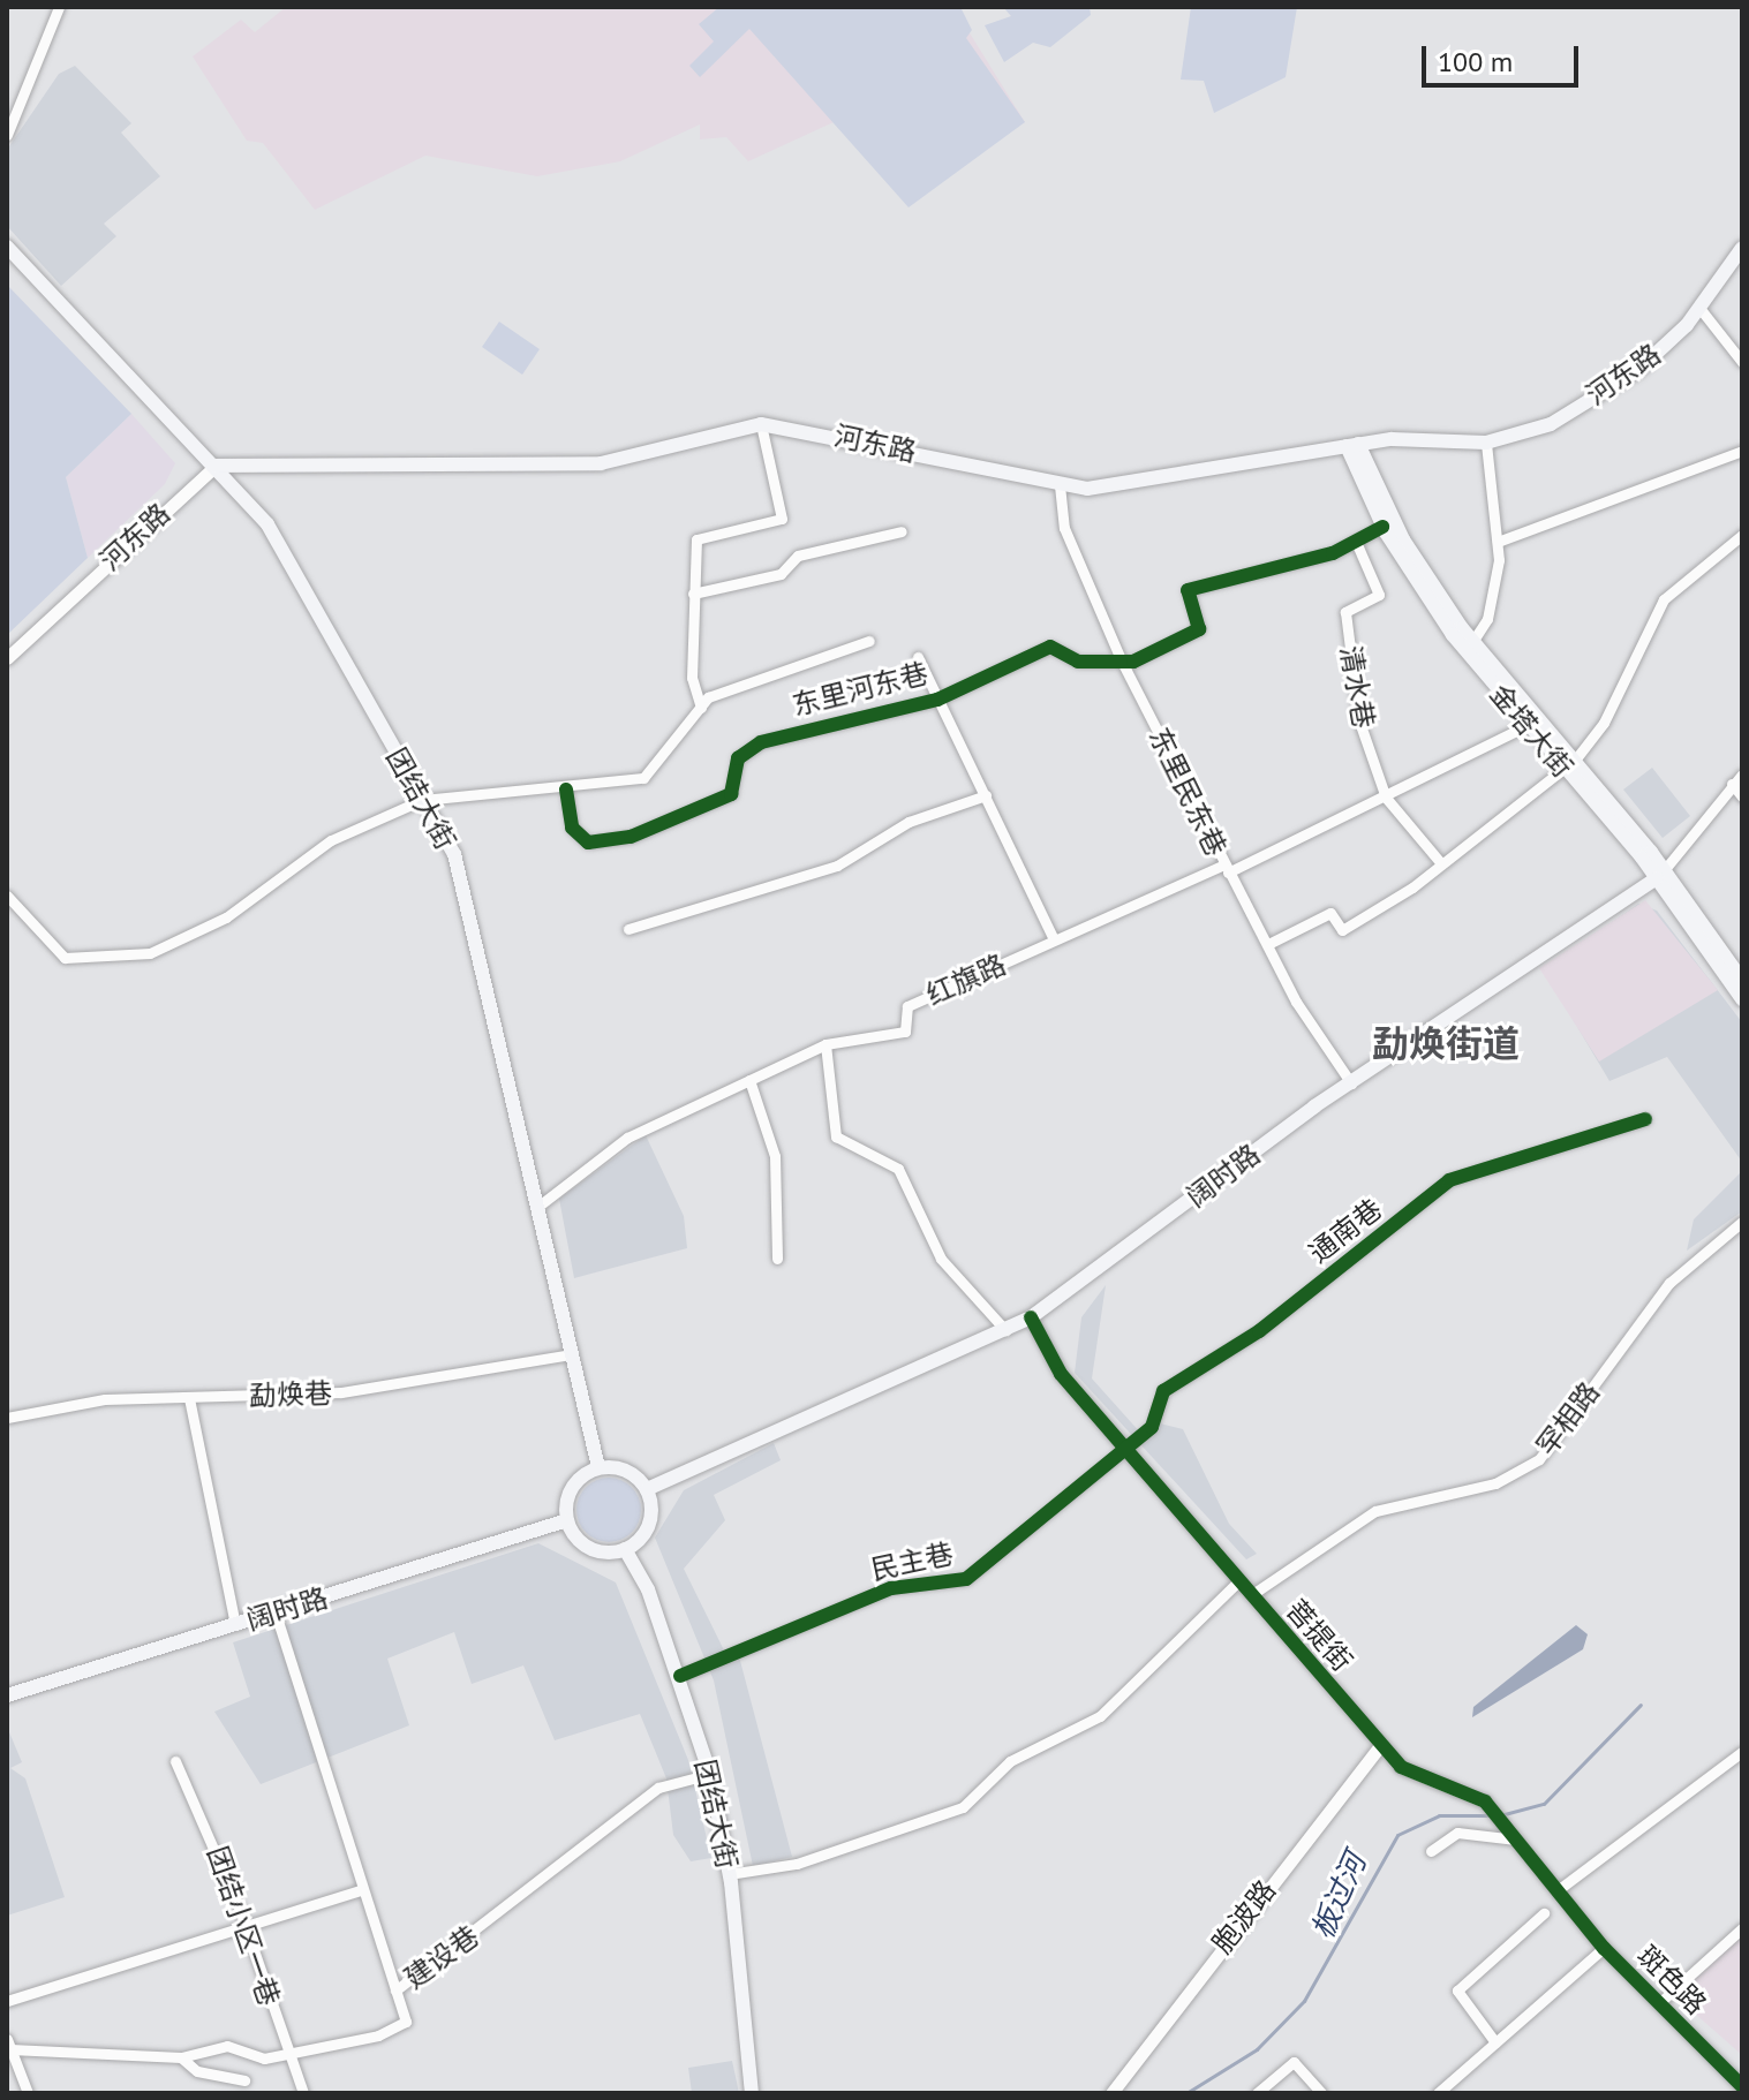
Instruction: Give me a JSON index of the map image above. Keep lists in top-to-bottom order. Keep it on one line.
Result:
{"streets":{"main road":["河东路","金塔大街","团结大街","阔时路"],"street":["清水巷","东里河东巷","东里民东巷","红旗路","通南巷","勐焕巷","罕相路","民主巷","菩提街","胞波路","团结小区一巷","建设巷","斑色路"]},"crossings":[["河东路","金塔大街"],["河东路","东里民东巷"],["河东路","团结大街"],["清水巷","东里河东巷"],["东里河东巷","金塔大街"],["东里河东巷","东里民东巷"],["金塔大街","阔时路"],["东里民东巷","红旗路"],["东里民东巷","阔时路"],["团结大街","红旗路"],["团结大街","阔时路"],["团结大街","勐焕巷"],["团结大街","民主巷"],["团结大街","建设巷"],["阔时路","菩提街"],["通南巷","民主巷"],["通南巷","菩提街"],["罕相路","菩提街"],["民主巷","菩提街"],["菩提街","胞波路"],["菩提街","斑色路"],["团结小区一巷","建设巷"]],"districts":["勐焕街道"],"water":["板过河"],"scale_bar":"100 m"}
